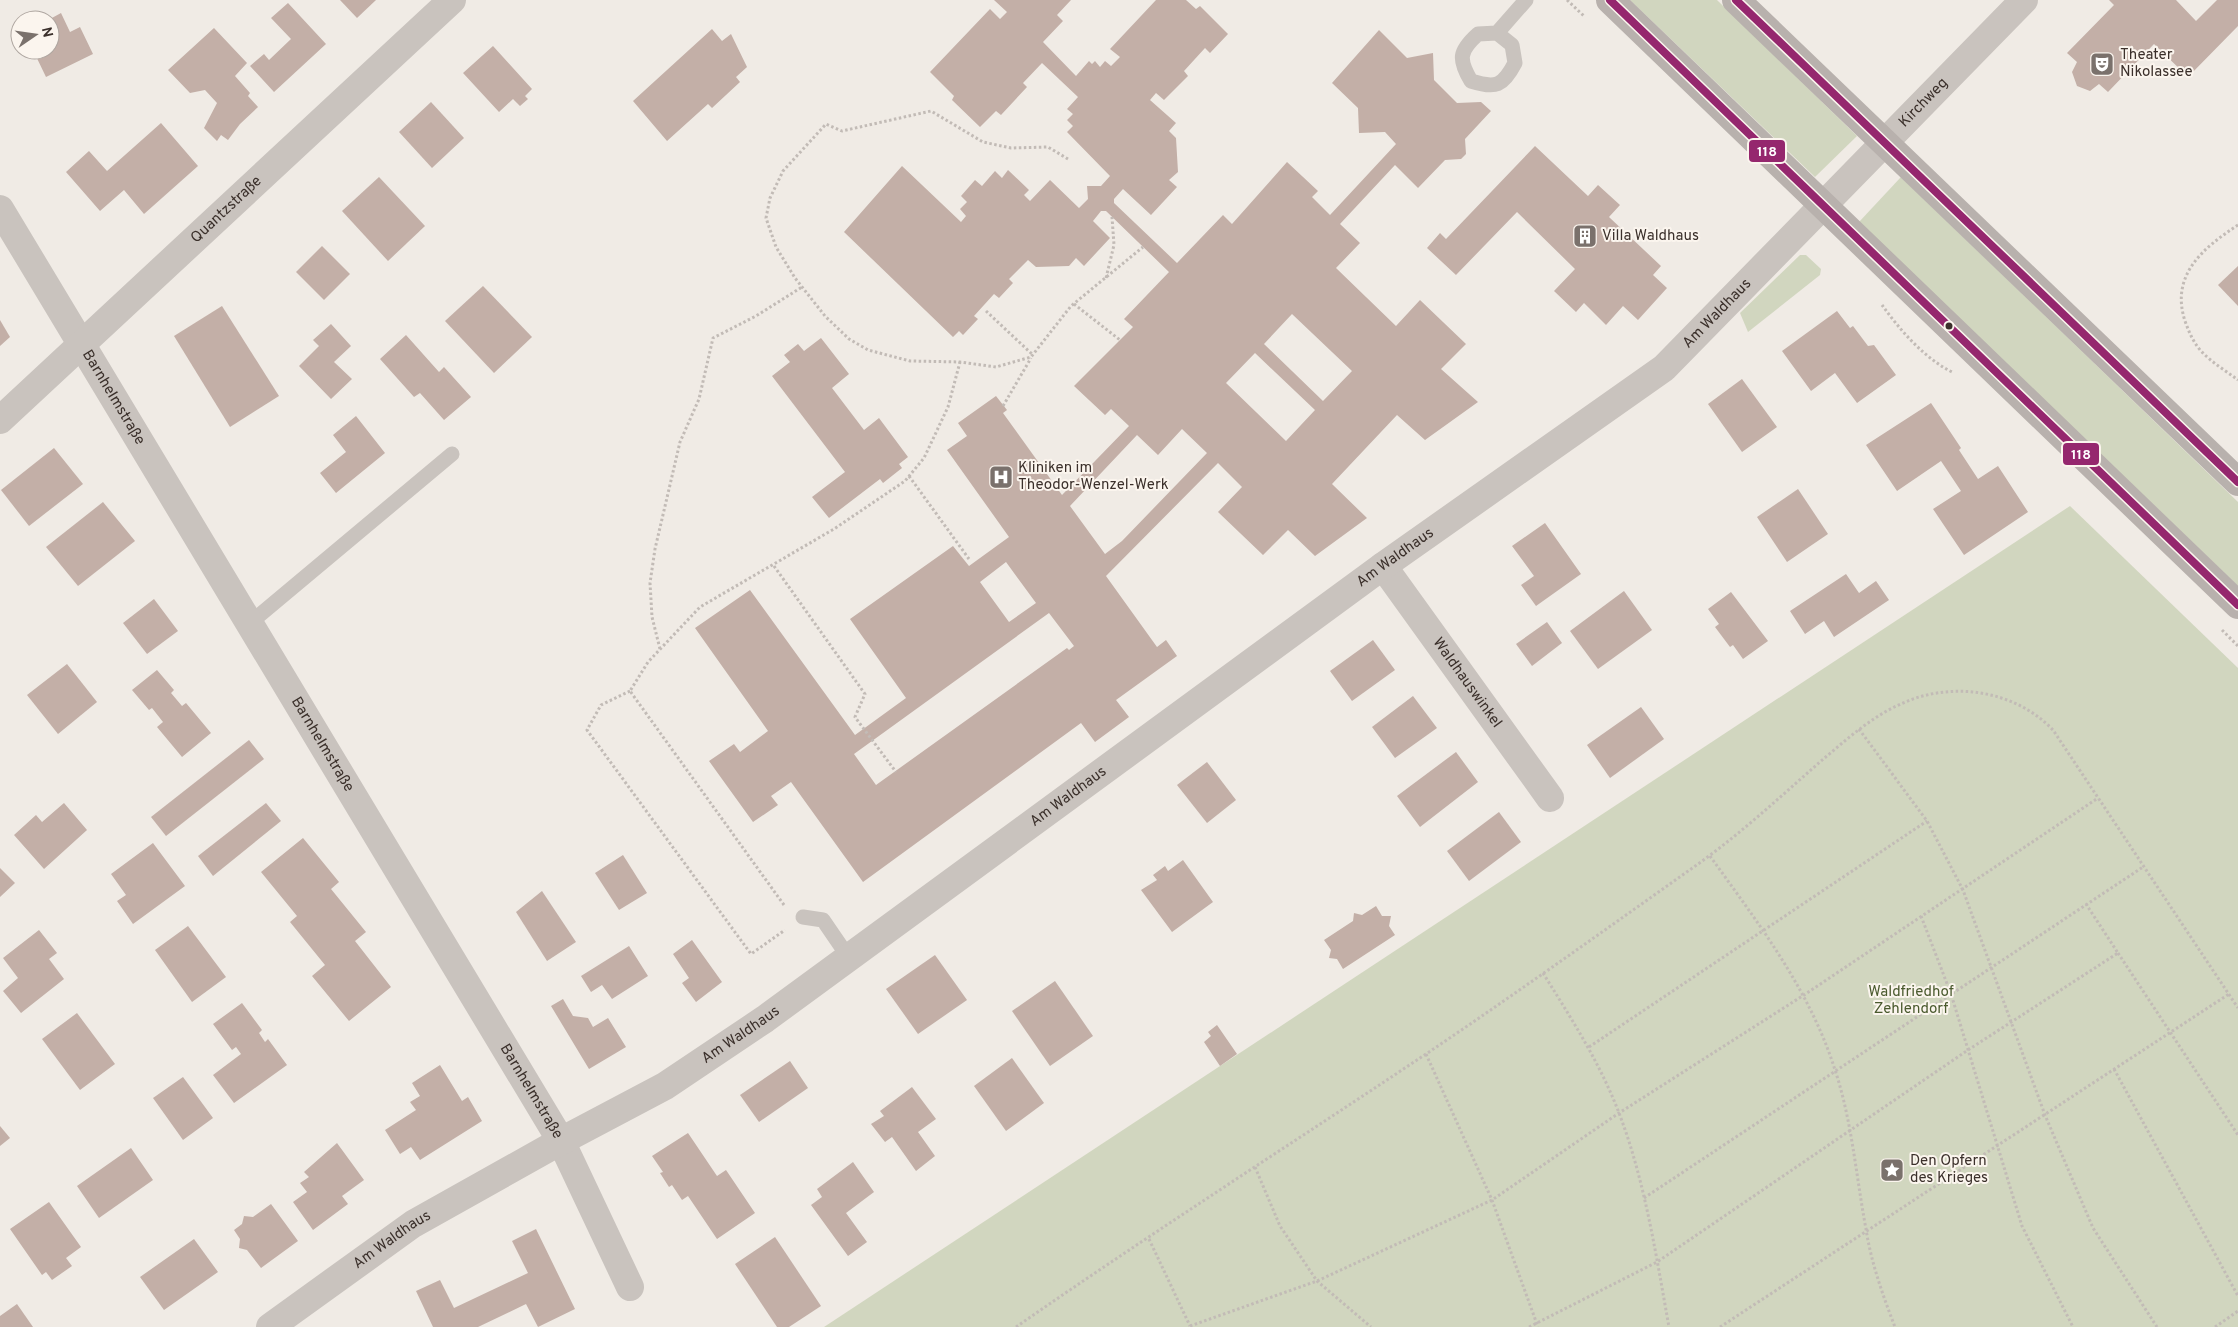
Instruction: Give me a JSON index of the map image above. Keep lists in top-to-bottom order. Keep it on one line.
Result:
{"streets":{"street":["Kirchweg","Quantzstraße","Am Waldhaus","Barnhelmstraße","Waldhauswinkel"]},"crossings":[["Kirchweg","Am Waldhaus"],["Quantzstraße","Barnhelmstraße"],["Am Waldhaus","Barnhelmstraße"],["Am Waldhaus","Waldhauswinkel"]],"parks":["Waldfriedhof Zehlendorf"],"places":{"theatre":["Theater Nikolassee"],"building":["Villa Waldhaus"],"hospital":["Kliniken im Theodor-Wenzel-Werk"],"place":["Den Opfern des Krieges"]},"lines":["transit line 118"],"north":"right"}
